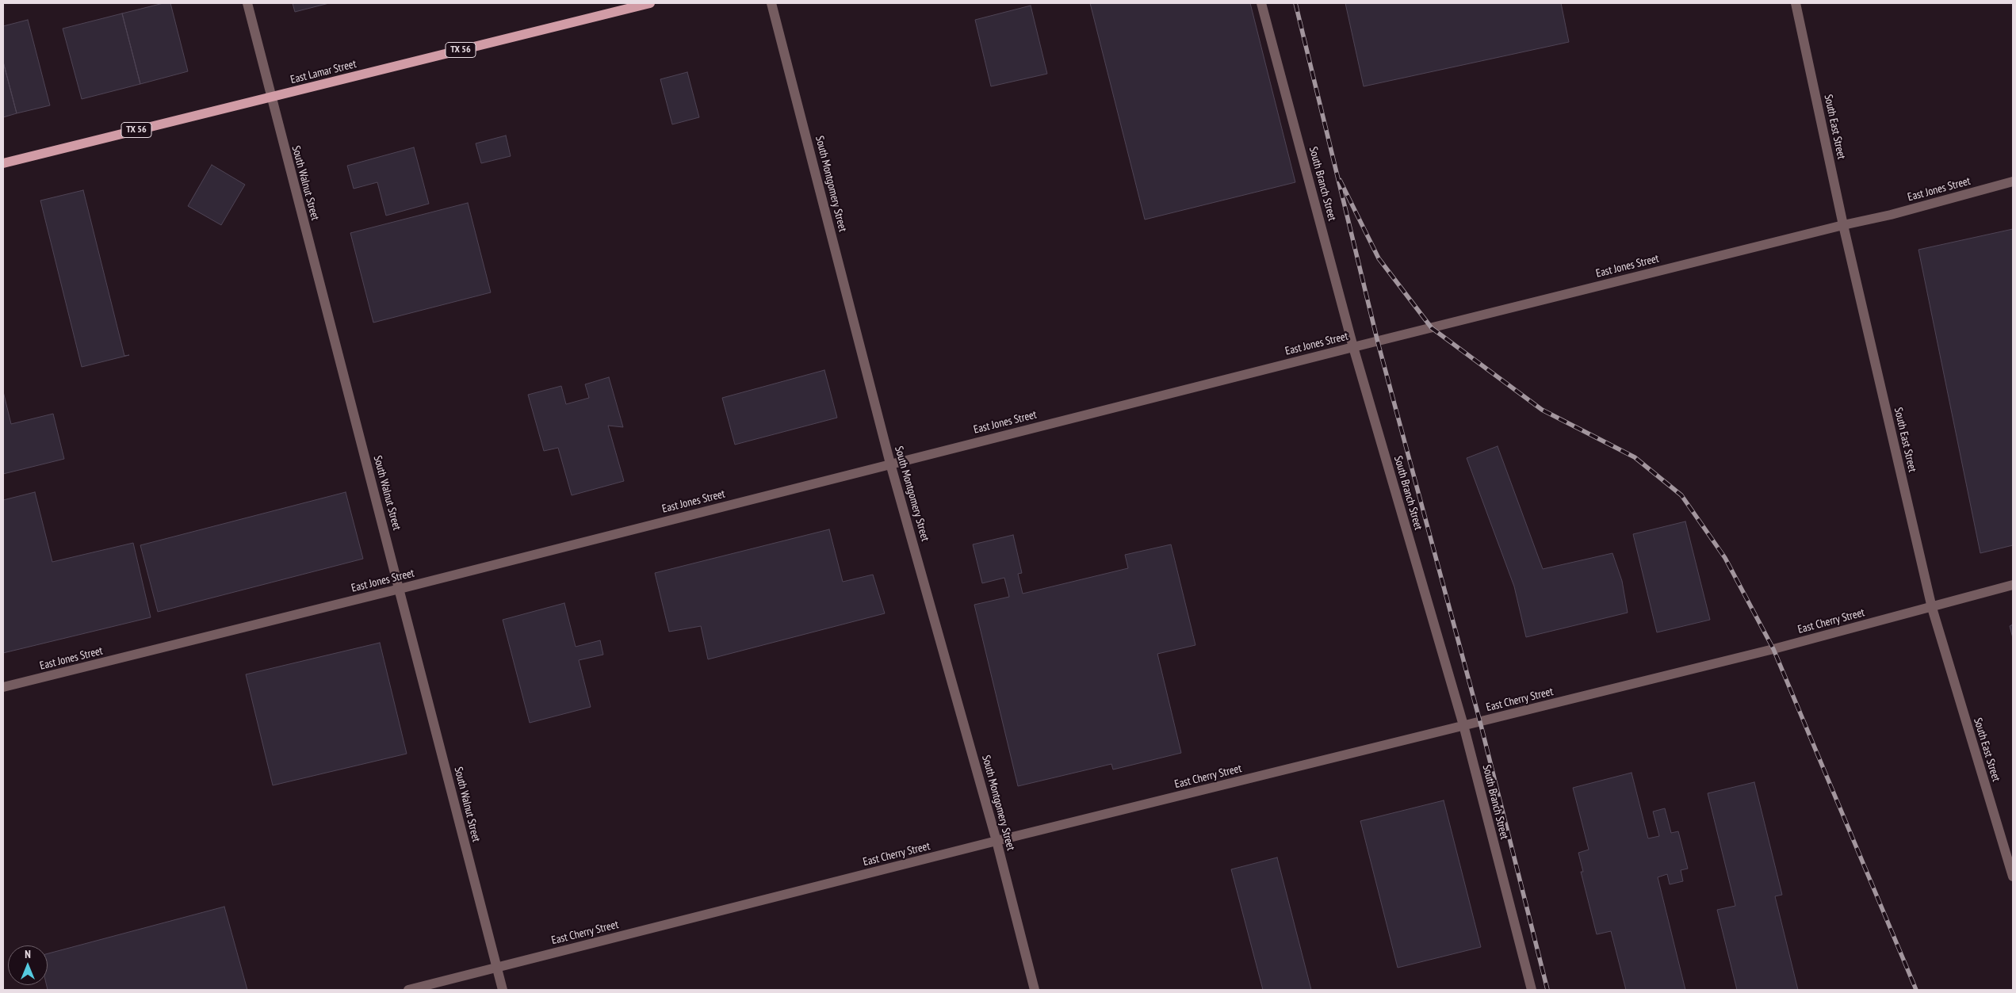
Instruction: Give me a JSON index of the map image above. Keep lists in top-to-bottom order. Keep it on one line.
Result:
{"streets":{"main road":["TX 56","East Lamar Street"],"street":["South East Street","South Walnut Street","South Montgomery Street","South Branch Street","East Jones Street","East Cherry Street"]},"crossings":[["East Lamar Street","South Walnut Street"],["South East Street","East Jones Street"],["South East Street","East Cherry Street"],["South Walnut Street","East Jones Street"],["South Walnut Street","East Cherry Street"],["South Montgomery Street","East Jones Street"],["South Montgomery Street","East Cherry Street"],["South Branch Street","East Jones Street"],["South Branch Street","East Cherry Street"]],"north":"top"}
